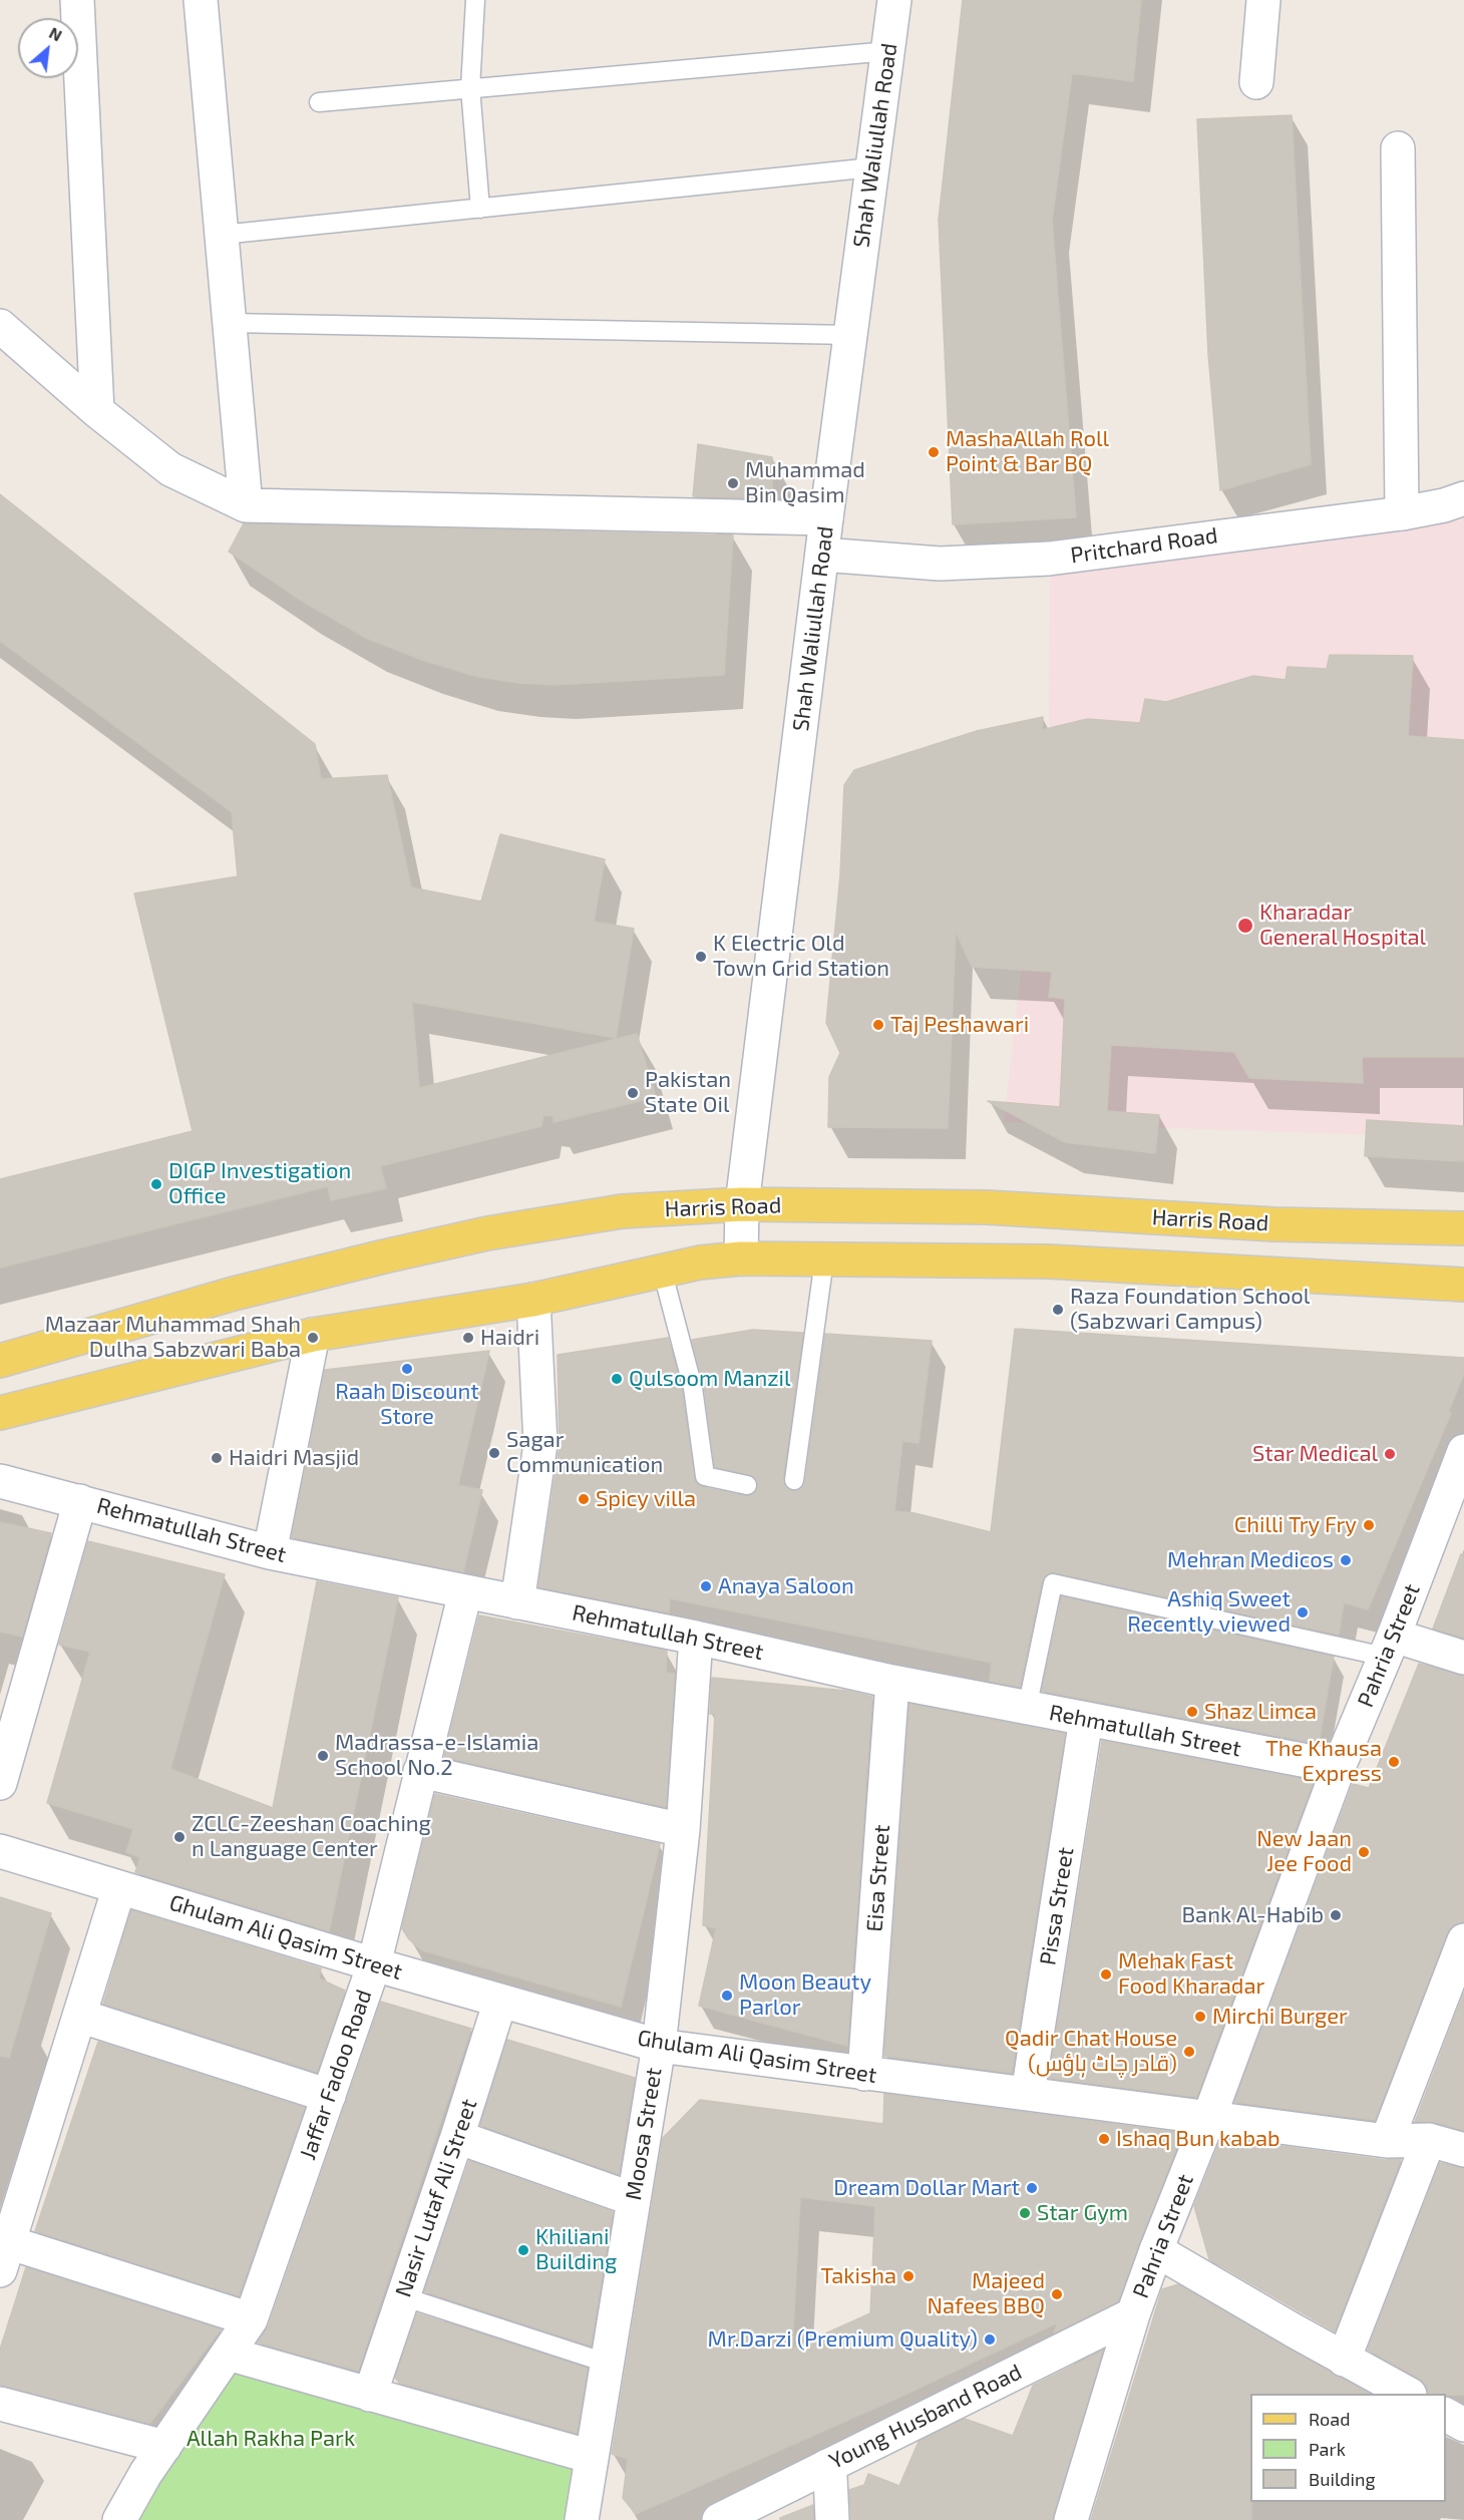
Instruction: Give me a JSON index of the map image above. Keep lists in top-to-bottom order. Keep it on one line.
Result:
{"streets":{"main road":["Harris Road"],"street":["Shah Waliullah Road","Pritchard Road","Rehmatullah Street","Pahria Street","Eisa Street","Pissa Street","Ghulam Ali Qasim Street","Jaffar Fadoo Road","Moosa Street","Nasir Lutaf Ali Street","Young Husband Road"]},"crossings":[["Shah Waliullah Road","Pritchard Road"],["Shah Waliullah Road","Harris Road"],["Rehmatullah Street","Pahria Street"],["Rehmatullah Street","Eisa Street"],["Rehmatullah Street","Pissa Street"],["Rehmatullah Street","Jaffar Fadoo Road"],["Rehmatullah Street","Moosa Street"],["Pahria Street","Ghulam Ali Qasim Street"],["Pahria Street","Young Husband Road"],["Eisa Street","Ghulam Ali Qasim Street"],["Pissa Street","Ghulam Ali Qasim Street"],["Ghulam Ali Qasim Street","Jaffar Fadoo Road"],["Ghulam Ali Qasim Street","Moosa Street"],["Ghulam Ali Qasim Street","Nasir Lutaf Ali Street"]],"parks":["Allah Rakha Park"],"places":["MashaAllah Roll Point & Bar BQ","Muhammad Bin Qasim","Kharadar General Hospital","K Electric Old Town Grid Station","Taj Peshawari","Pakistan State Oil","DIGP Investigation Office","Raza Foundation School (Sabzwari Campus)","Mazaar Muhammad Shah Dulha Sabzwari Baba","Haidri","Raah Discount Store","Qulsoom Manzil","Sagar Communication","Star Medical","Haidri Masjid","Spicy villa","Chilli Try Fry","Mehran Medicos","Anaya Saloon","Ashiq Sweet Recently viewed","Shaz Limca","Madrassa-e-Islamia School No.2","The Khausa Express","ZCLC-Zeeshan Coaching n Language Center","New Jaan Jee Food","Bank Al-Habib","Mehak Fast Food Kharadar","Moon Beauty Parlor","Mirchi Burger","Qadir Chat House (قادر چاٹ ہاؤس)","Ishaq Bun kabab","Dream Dollar Mart","Star Gym","Khiliani Building","Takisha","Majeed Nafees BBQ","Mr.Darzi (Premium Quality)"],"legend":["Road","Park","Building"],"north":"top right"}
